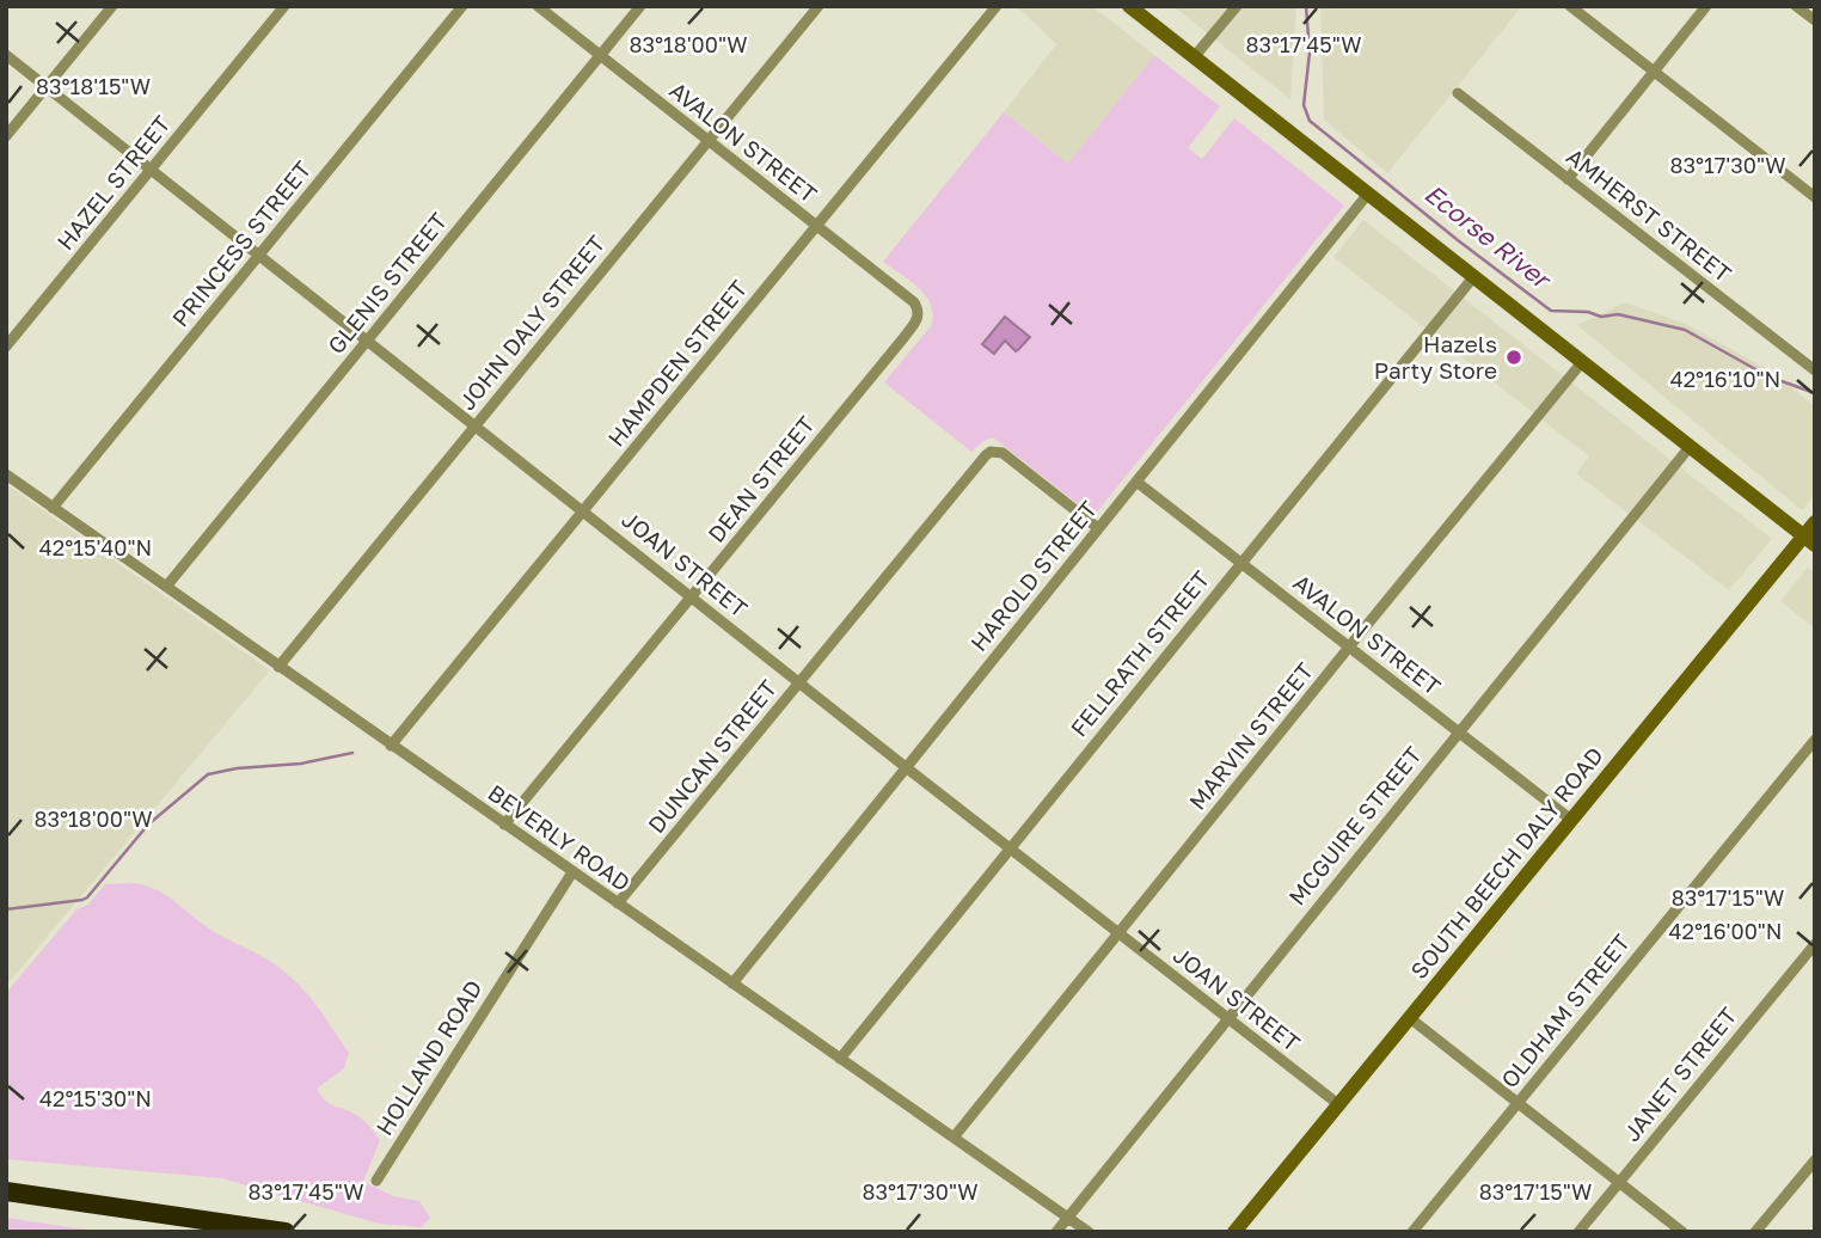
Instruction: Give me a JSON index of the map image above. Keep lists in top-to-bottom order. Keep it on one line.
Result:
{"streets":{"street":["AVALON STREET","HAZEL STREET","AMHERST STREET","PRINCESS STREET","GLENIS STREET","JOHN DALY STREET","HAMPDEN STREET","DEAN STREET","JOAN STREET","HAROLD STREET","FELLRATH STREET","MARVIN STREET","DUNCAN STREET","MCGUIRE STREET","BEVERLY ROAD","SOUTH BEECH DALY ROAD","OLDHAM STREET","HOLLAND ROAD","JANET STREET"]},"crossings":[["AVALON STREET","GLENIS STREET"],["AVALON STREET","JOHN DALY STREET"],["AVALON STREET","HAMPDEN STREET"],["AVALON STREET","DEAN STREET"],["AVALON STREET","HAROLD STREET"],["AVALON STREET","FELLRATH STREET"],["AVALON STREET","MARVIN STREET"],["AVALON STREET","MCGUIRE STREET"],["AVALON STREET","SOUTH BEECH DALY ROAD"],["HAZEL STREET","JOAN STREET"],["PRINCESS STREET","JOAN STREET"],["PRINCESS STREET","BEVERLY ROAD"],["GLENIS STREET","JOAN STREET"],["GLENIS STREET","BEVERLY ROAD"],["JOHN DALY STREET","JOAN STREET"],["JOHN DALY STREET","BEVERLY ROAD"],["HAMPDEN STREET","JOAN STREET"],["HAMPDEN STREET","BEVERLY ROAD"],["DEAN STREET","JOAN STREET"],["DEAN STREET","BEVERLY ROAD"],["JOAN STREET","HAROLD STREET"],["JOAN STREET","FELLRATH STREET"],["JOAN STREET","MARVIN STREET"],["JOAN STREET","DUNCAN STREET"],["JOAN STREET","MCGUIRE STREET"],["JOAN STREET","SOUTH BEECH DALY ROAD"],["HAROLD STREET","DUNCAN STREET"],["HAROLD STREET","BEVERLY ROAD"],["FELLRATH STREET","BEVERLY ROAD"],["MARVIN STREET","BEVERLY ROAD"],["DUNCAN STREET","BEVERLY ROAD"],["MCGUIRE STREET","BEVERLY ROAD"],["BEVERLY ROAD","HOLLAND ROAD"]],"water":["Ecorse River"],"places":["Hazels Party Store"],"coordinates":["83°18'00\"W","83°17'45\"W","83°18'15\"W","83°17'30\"W","42°16'10\"N","42°15'40\"N","83°17'15\"W","42°16'00\"N","42°15'30\"N"]}
